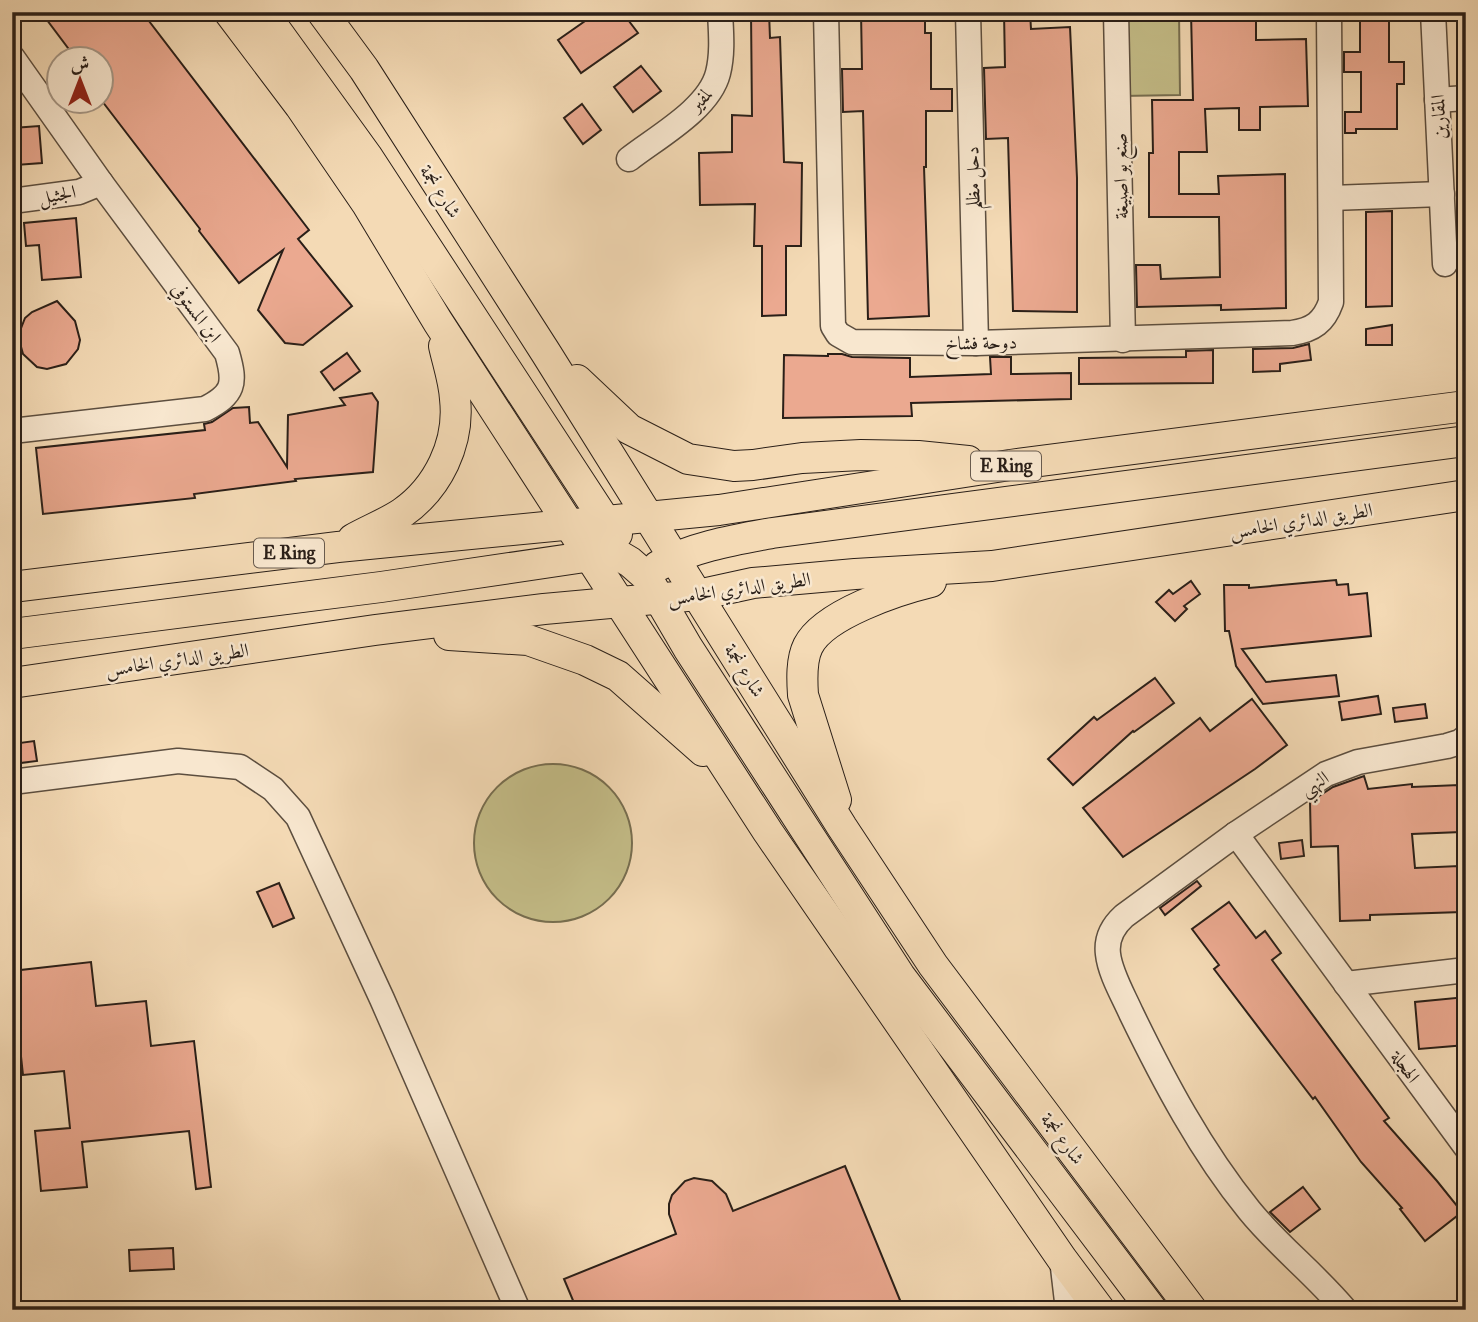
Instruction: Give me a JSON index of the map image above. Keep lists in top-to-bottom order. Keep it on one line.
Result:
{"streets":{"main road":["شارع نجمة","E Ring","الطريق الدائري الخامس"],"street":["لمفير","المقارين","صنع بو اصبيغة","دحل مظلم","الجثيل","ابن المستوفي","دوحة فشاخ","النهي","الهجلة"]},"crossings":[["صنع بو اصبيغة","دوحة فشاخ"],["دحل مظلم","دوحة فشاخ"],["شارع نجمة","E Ring"],["شارع نجمة","الطريق الدائري الخامس"],["الجثيل","ابن المستوفي"],["النهي","الهجلة"]],"north":"top"}
